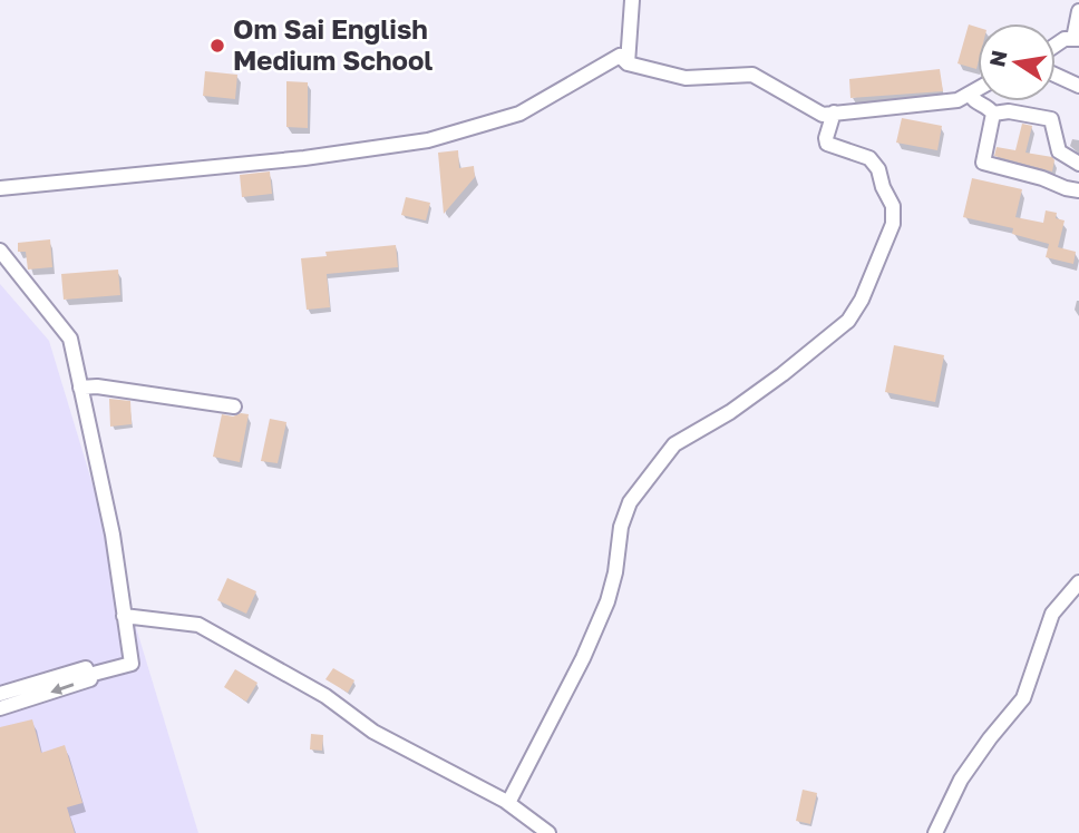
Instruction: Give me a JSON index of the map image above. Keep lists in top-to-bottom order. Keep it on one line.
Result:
{"places":["Om Sai English Medium School"],"north":"left"}
